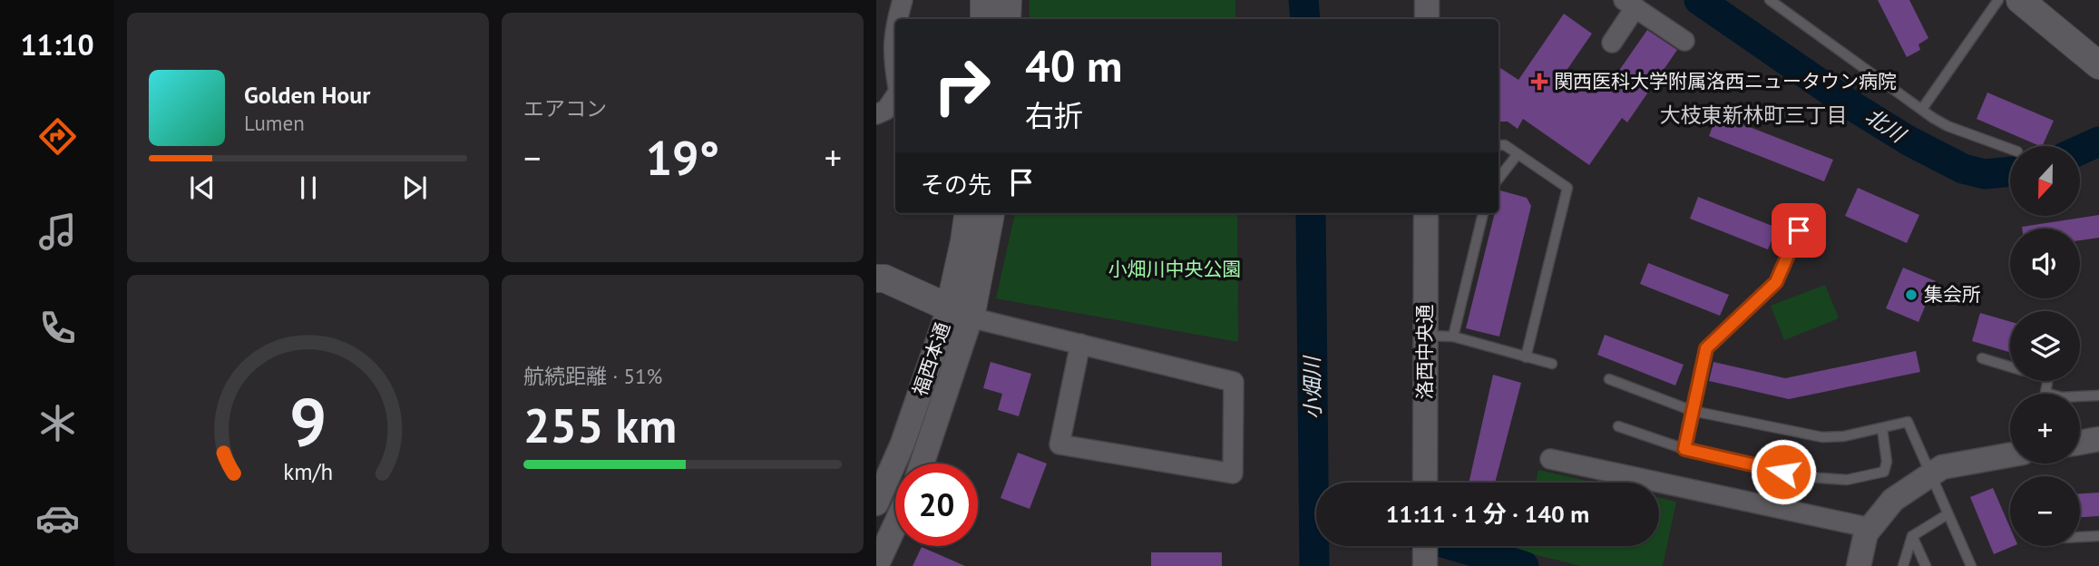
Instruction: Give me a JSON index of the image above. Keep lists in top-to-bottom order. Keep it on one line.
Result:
{"streets":{"main road":["福西本通"],"street":["洛西中央通"]},"districts":["大枝東新林町三丁目"],"water":["北川","小畑川"],"parks":["小畑川中央公園"],"places":{"health":["関西医科大学附属洛西ニュータウン病院"],"other":["集会所"]},"north":"bottom","page":{"tabs":"11:10","tile":["エアコン",["航続距離 · 51%","255 km"]],"turn":["40 m","右折"],"song":["Golden Hour","Lumen"],"heat":["−","19°","+"],"map_buttons":["+","−"],"then":"その先","limit":"20","trip":"11:11 · 1 分 · 140 m","gauge":["9","km/h"]}}
